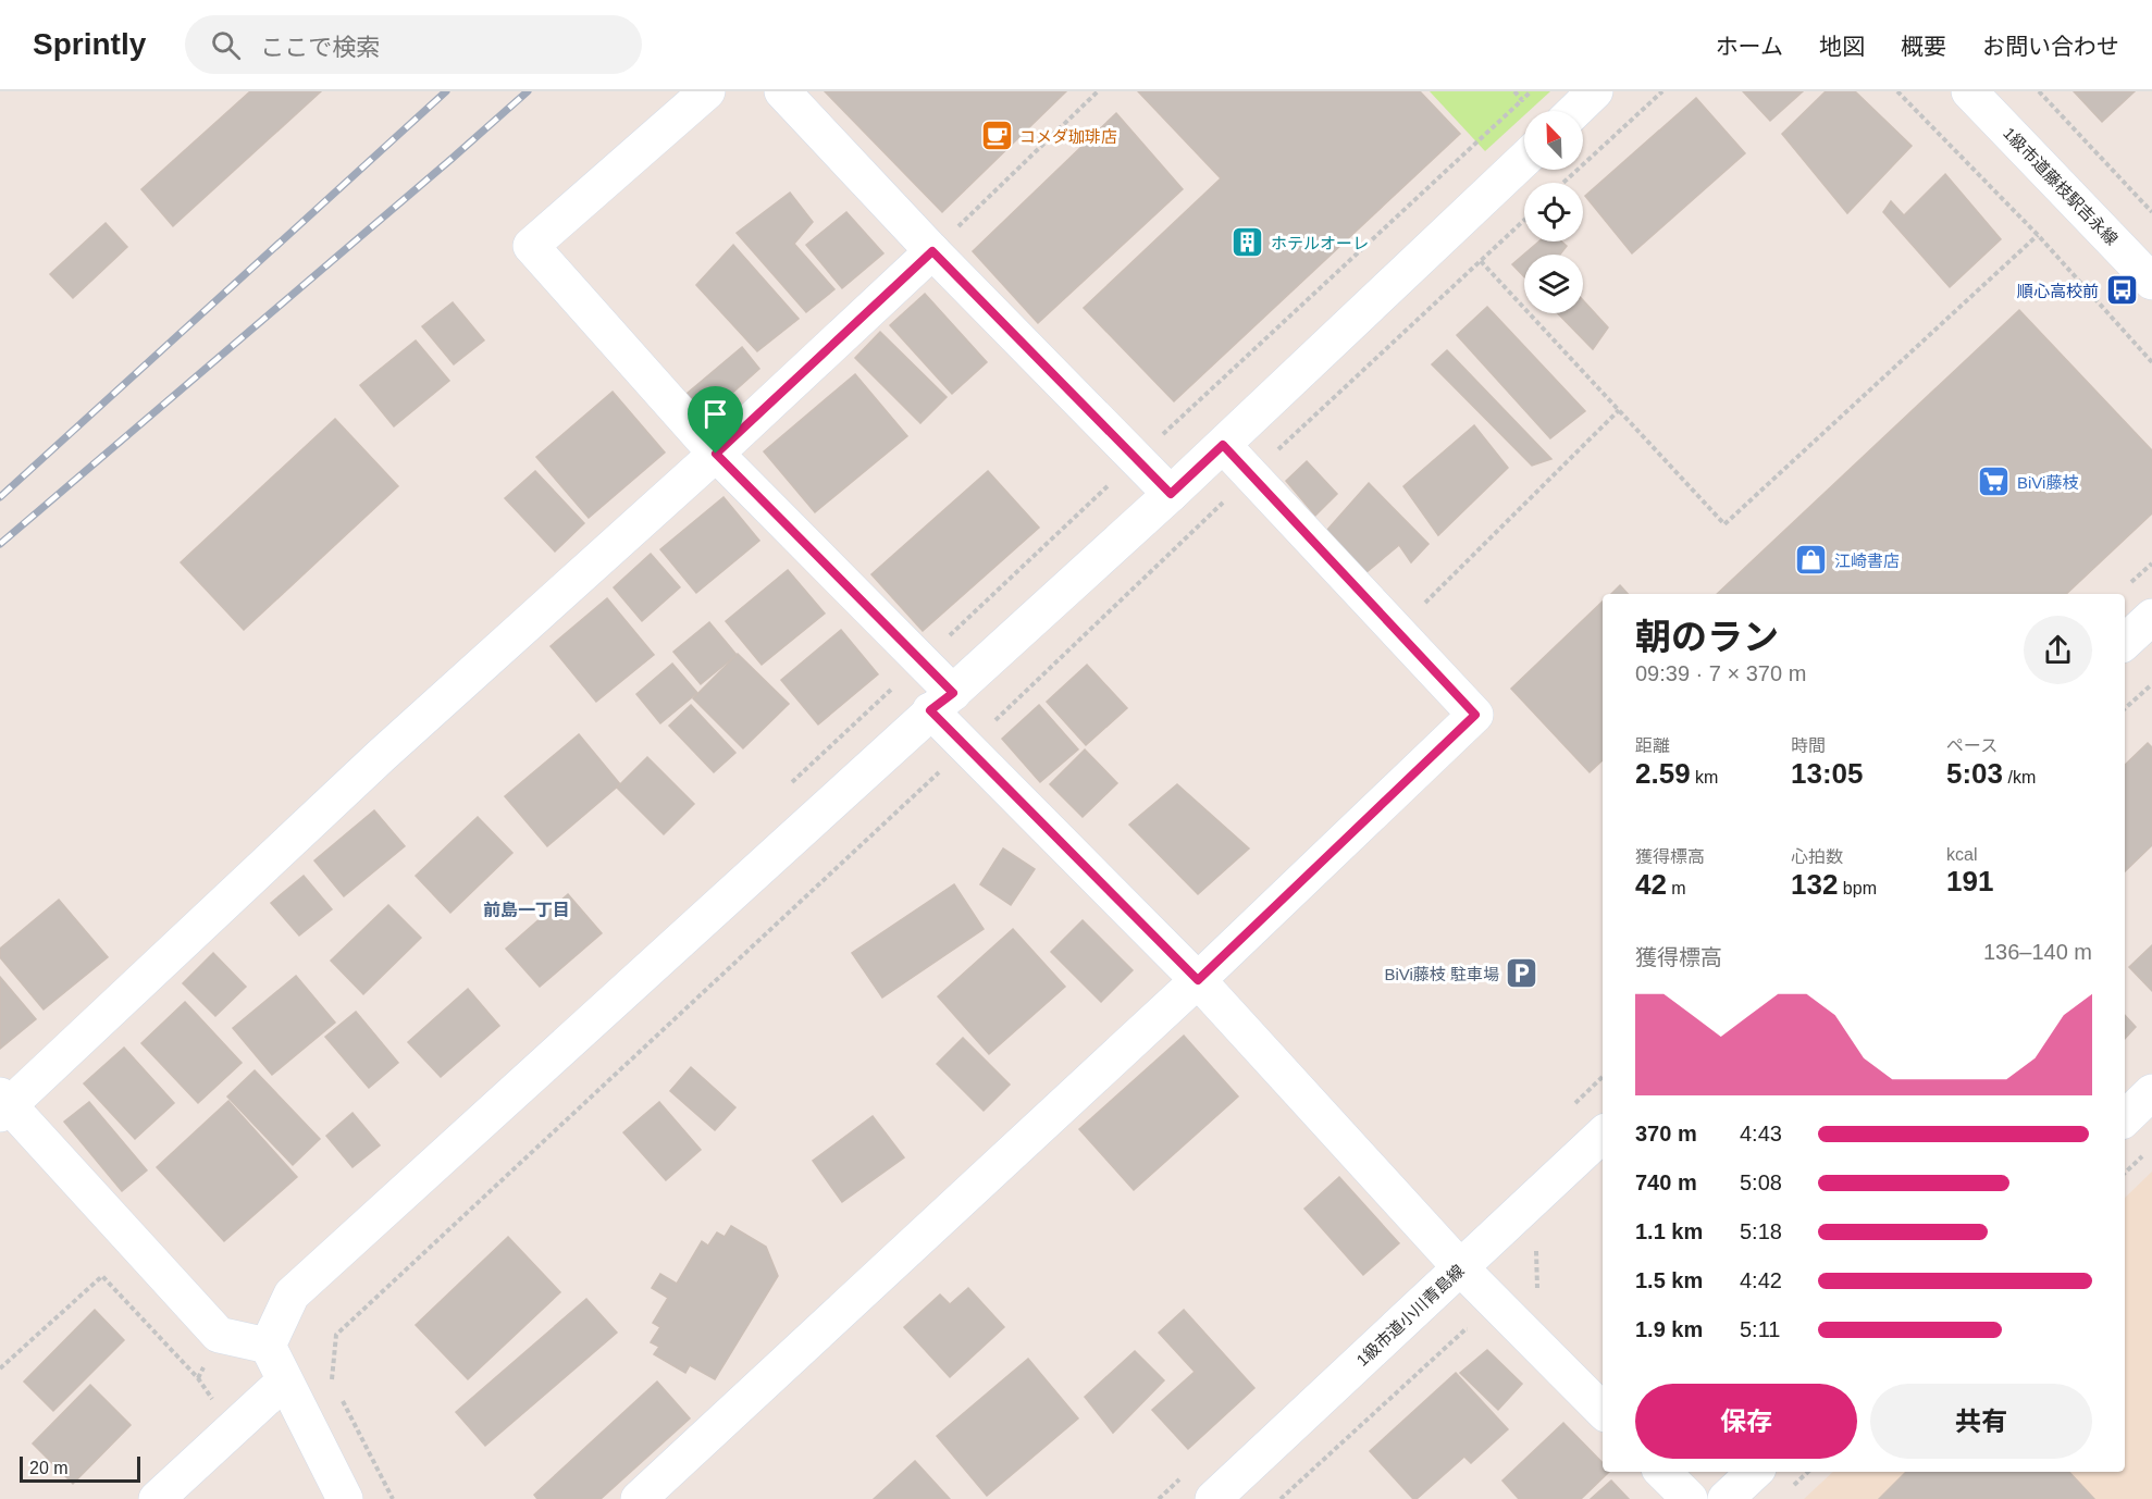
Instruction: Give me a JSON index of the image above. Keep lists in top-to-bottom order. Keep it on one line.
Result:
{"streets":{"street":["1級市道藤枝駅吉永線","1級市道小川青島線"]},"districts":["前島一丁目"],"places":{"cafe":["コメダ珈琲店"],"building":["ホテルオーレ"],"bus stop":["順心高校前"],"supermarket":["BiVi藤枝"],"shop":["江崎書店"],"parking":["BiVi藤枝 駐車場"]},"scale_bar":"20 m","north":"top left","page":{"header":"Sprintly","search":"ここで検索","nav":["ホーム","地図","概要","お問い合わせ"],"heading":["朝のラン","09:39 · 7 × 370 m"],"stats":[["距離","2.59 km"],["時間","13:05"],["ペース","5:03 /km"],["獲得標高","42 m"],["心拍数","132 bpm"],["kcal","191"]],"chart":["獲得標高","136–140 m"],"list":[{"name":"370 m","note":"4:43"},{"name":"740 m","note":"5:08"},{"name":"1.1 km","note":"5:18"},{"name":"1.5 km","note":"4:42"},{"name":"1.9 km","note":"5:11"}],"buttons":["保存","共有"],"scale":"20 m"}}
